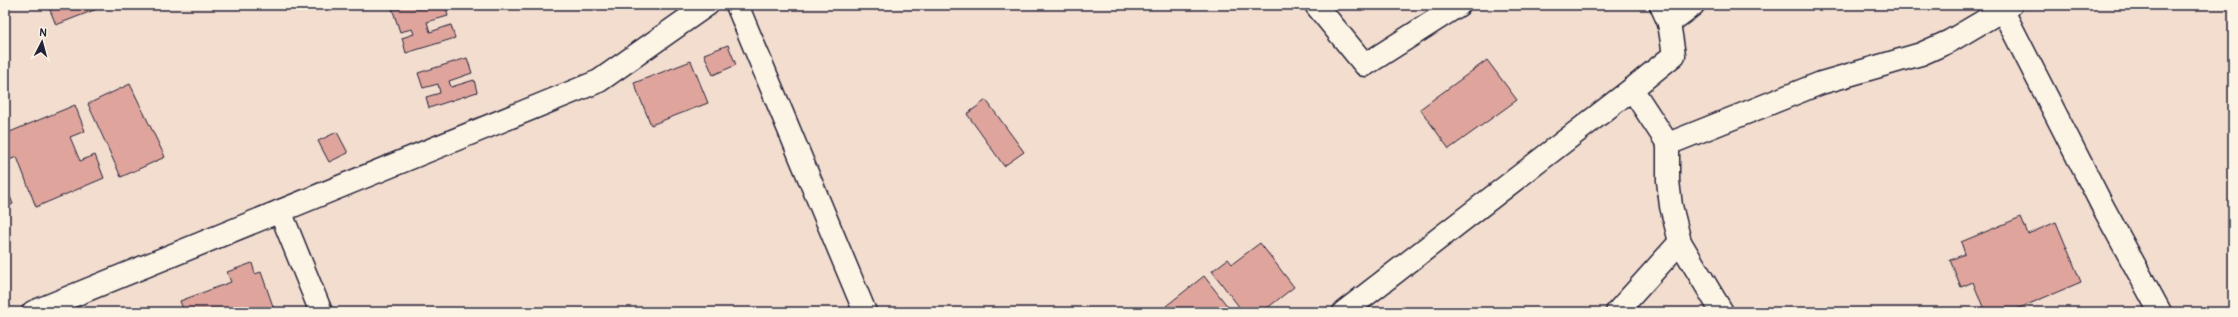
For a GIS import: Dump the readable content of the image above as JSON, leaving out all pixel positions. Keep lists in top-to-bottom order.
{
  "north": "top"
}
